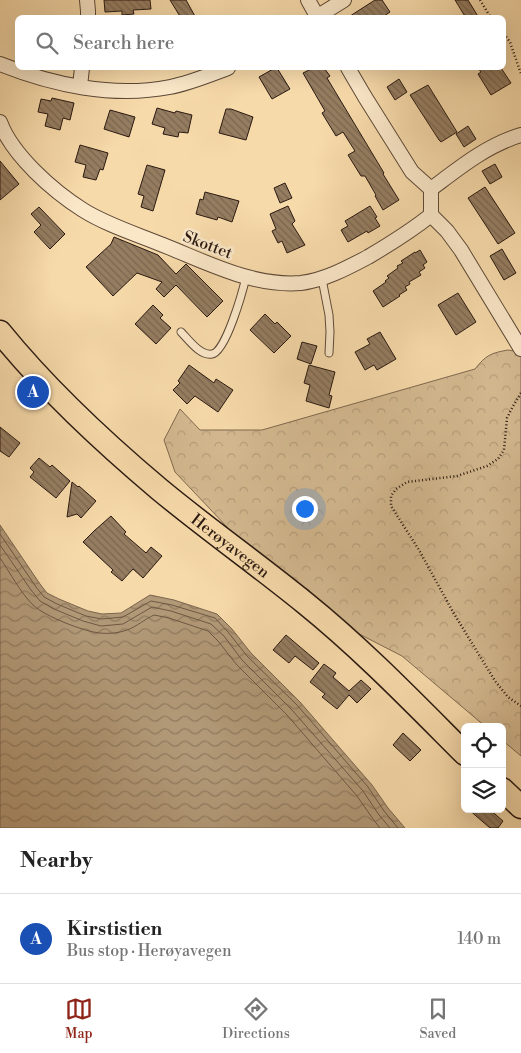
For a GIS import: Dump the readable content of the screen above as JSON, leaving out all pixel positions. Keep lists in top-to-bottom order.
{
  "streets": {
    "highway": ["Herøyavegen"],
    "street": ["Skottet"]
  },
  "page": {
    "search": "Search here",
    "pins": "A",
    "heading": "Nearby",
    "list": [
      {
        "mark": "A",
        "name": "Kirstistien",
        "note": "Bus stop · Herøyavegen",
        "value": "140 m"
      }
    ],
    "nav": ["Map", "Directions", "Saved"]
  }
}
